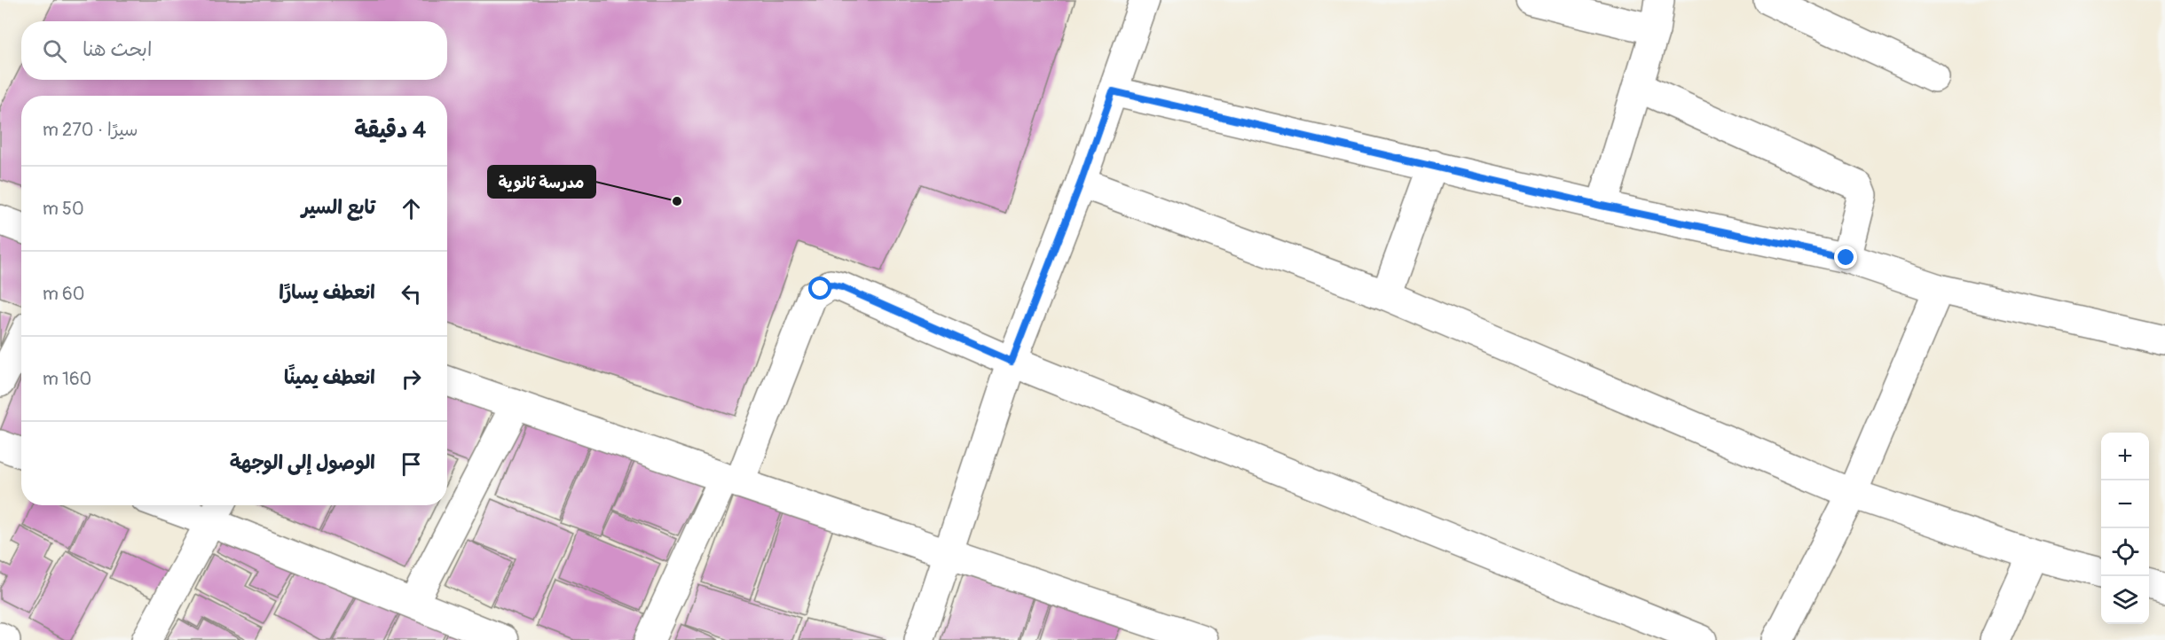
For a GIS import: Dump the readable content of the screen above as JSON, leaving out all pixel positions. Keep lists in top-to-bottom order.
{
  "places": ["مدرسة ثانوية"],
  "page": {
    "search": "ابحث هنا",
    "heading": ["4 دقيقة", "سيرًا · 270 m"],
    "list": [
      ["تابع السير", "50 m"],
      ["انعطف يسارًا", "60 m"],
      ["انعطف يمينًا", "160 m"],
      "الوصول إلى الوجهة"
    ],
    "map_buttons": ["+", "−"]
  }
}
